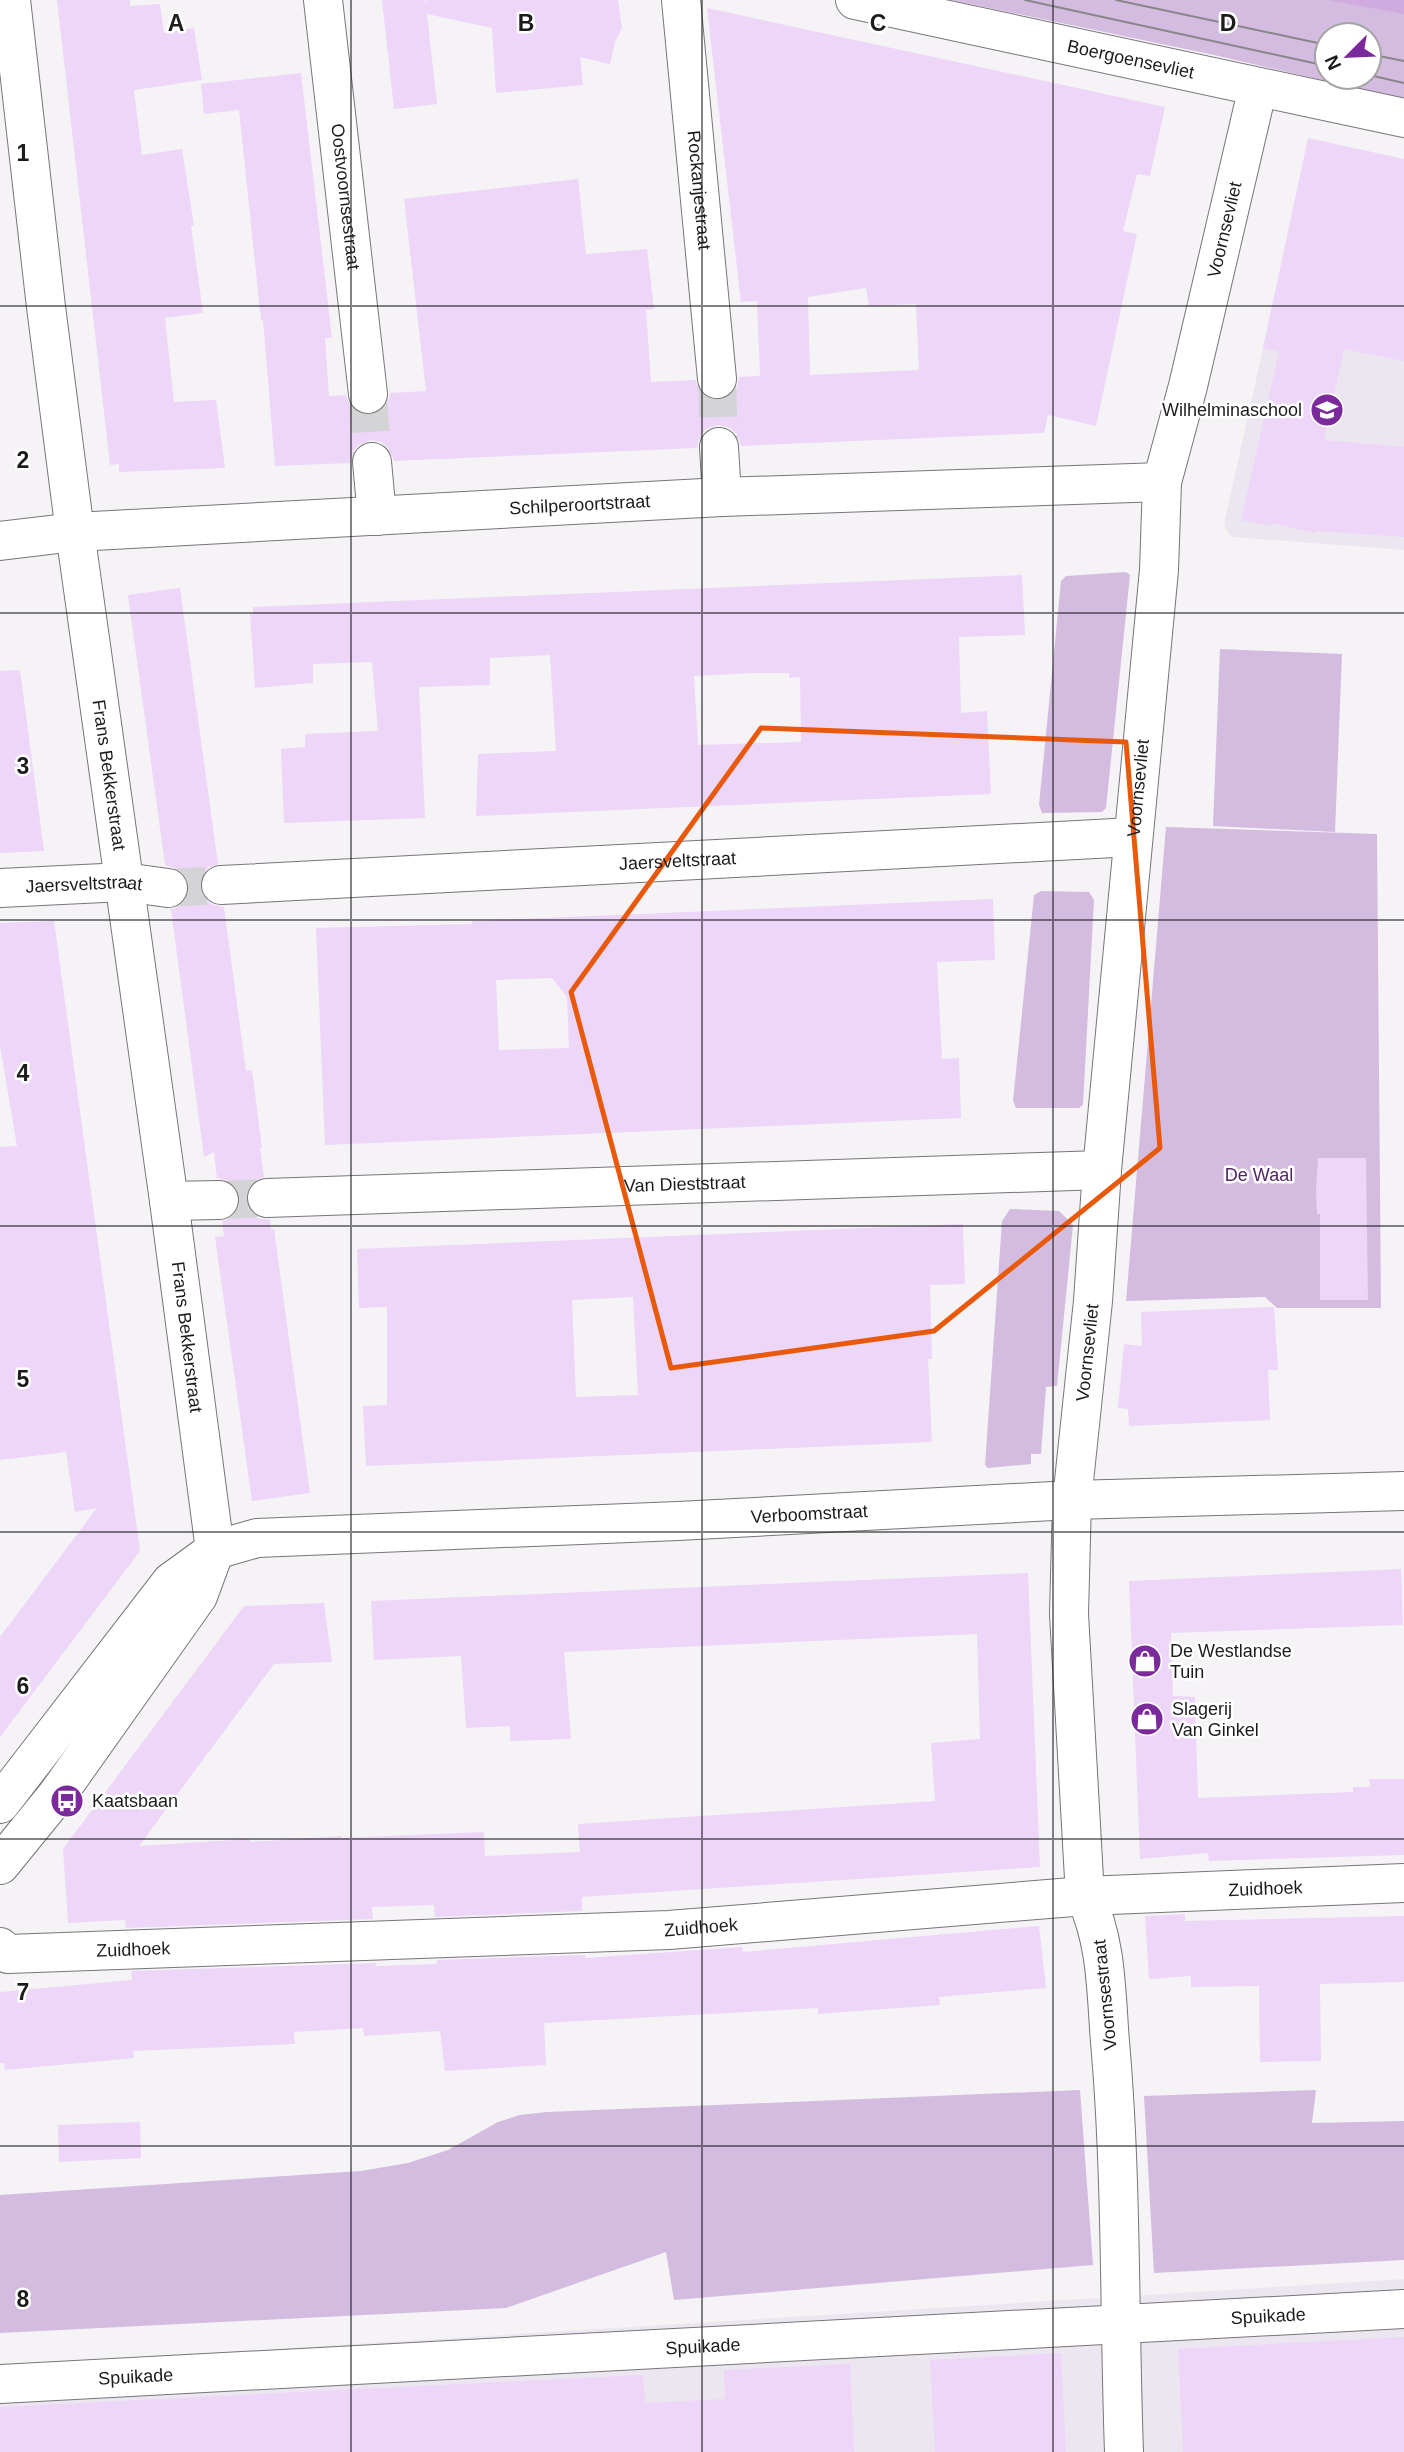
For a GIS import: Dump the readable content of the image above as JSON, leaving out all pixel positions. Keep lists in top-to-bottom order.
{
  "streets": {
    "street": [
      "Boergoensevliet",
      "Rockanjestraat",
      "Oostvoornsestraat",
      "Voornsevliet",
      "Schilperoortstraat",
      "Frans Bekkerstraat",
      "Jaersveltstraat",
      "Van Dieststraat",
      "Verboomstraat",
      "Zuidhoek",
      "Voornsestraat",
      "Spuikade"
    ]
  },
  "crossings": [
    ["Boergoensevliet", "Voornsevliet"],
    ["Voornsevliet", "Schilperoortstraat"],
    ["Voornsevliet", "Jaersveltstraat"],
    ["Voornsevliet", "Van Dieststraat"],
    ["Voornsevliet", "Verboomstraat"],
    ["Voornsevliet", "Voornsestraat"],
    ["Schilperoortstraat", "Frans Bekkerstraat"],
    ["Frans Bekkerstraat", "Jaersveltstraat"],
    ["Frans Bekkerstraat", "Verboomstraat"],
    ["Verboomstraat", "Voornsestraat"],
    ["Zuidhoek", "Voornsestraat"],
    ["Voornsestraat", "Spuikade"]
  ],
  "parks": ["De Waal"],
  "places": {
    "school or university": ["Wilhelminaschool"],
    "shop": ["De Westlandse Tuin", "Slagerij Van Ginkel"],
    "bus stop": ["Kaatsbaan"]
  },
  "north": "bottom left",
  "grid": {
    "columns": [
      "A",
      "B",
      "C",
      "D"
    ],
    "rows": [
      "1",
      "2",
      "3",
      "4",
      "5",
      "6",
      "7",
      "8"
    ]
  }
}
